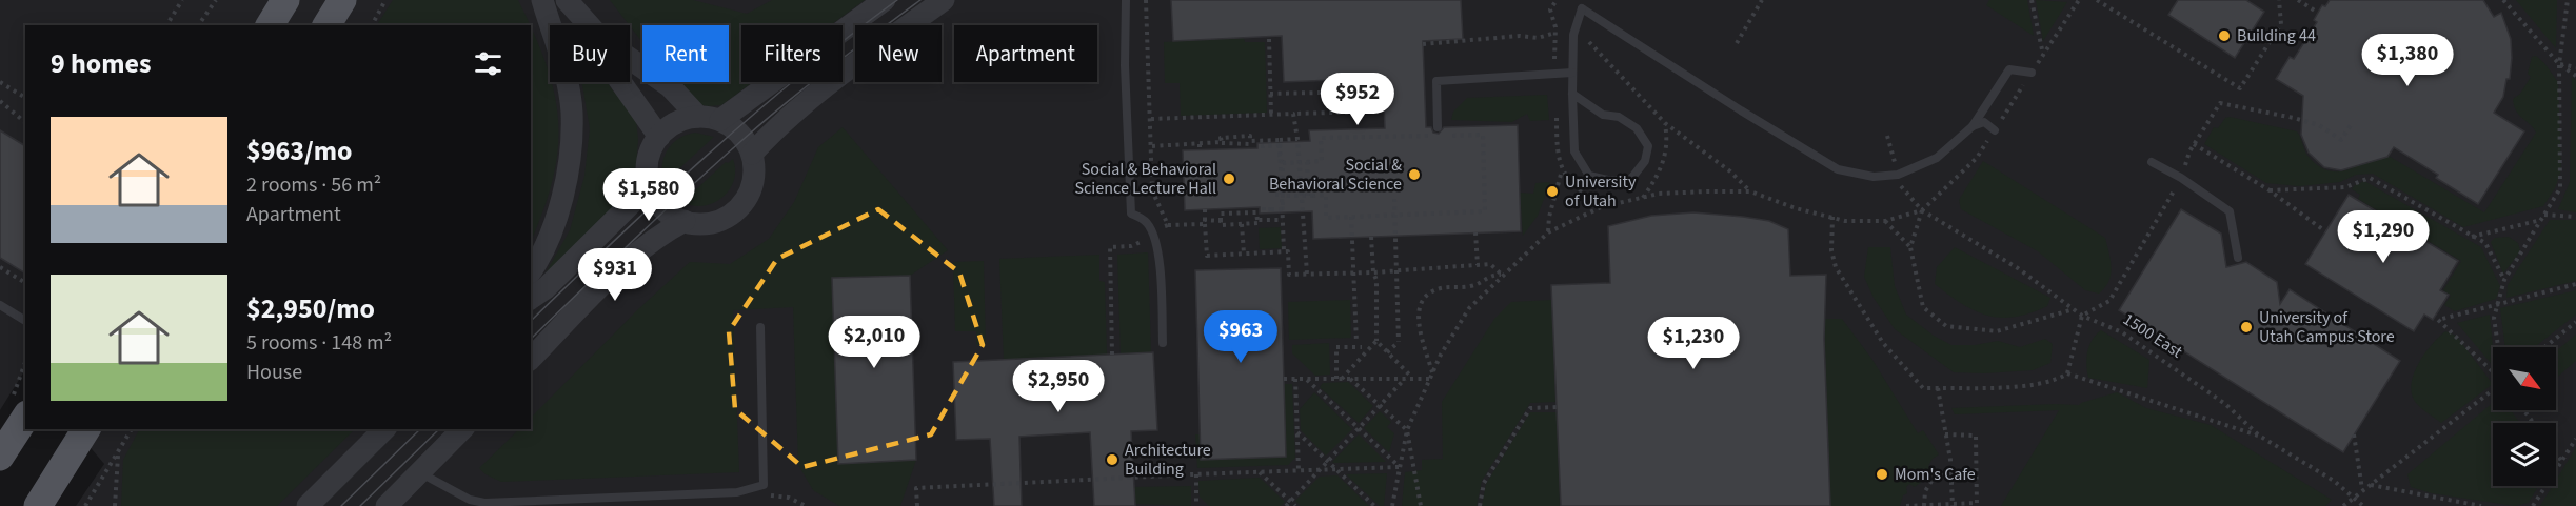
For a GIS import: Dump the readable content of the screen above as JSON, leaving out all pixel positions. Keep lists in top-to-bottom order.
{
  "streets": {
    "path": ["1500 East"]
  },
  "places": [
    "Building 44",
    "Social & Behavioral Science",
    "Social & Behavioral Science Lecture Hall",
    "University of Utah",
    "University of Utah Campus Store",
    "Architecture Building",
    "Mom's Cafe"
  ],
  "north": "bottom right",
  "page": {
    "chip": [
      "Buy",
      "Rent",
      "Filters",
      "New",
      "Apartment"
    ],
    "heading": "9 homes",
    "price": [
      "$1,380",
      "$952",
      "$1,580",
      "$1,290",
      "$931",
      "$963",
      "$2,010",
      "$1,230",
      "$2,950"
    ],
    "list": [
      {
        "name": "$963/mo",
        "note": "2 rooms · 56 m² · Apartment"
      },
      {
        "name": "$2,950/mo",
        "note": "5 rooms · 148 m² · House"
      }
    ]
  }
}
